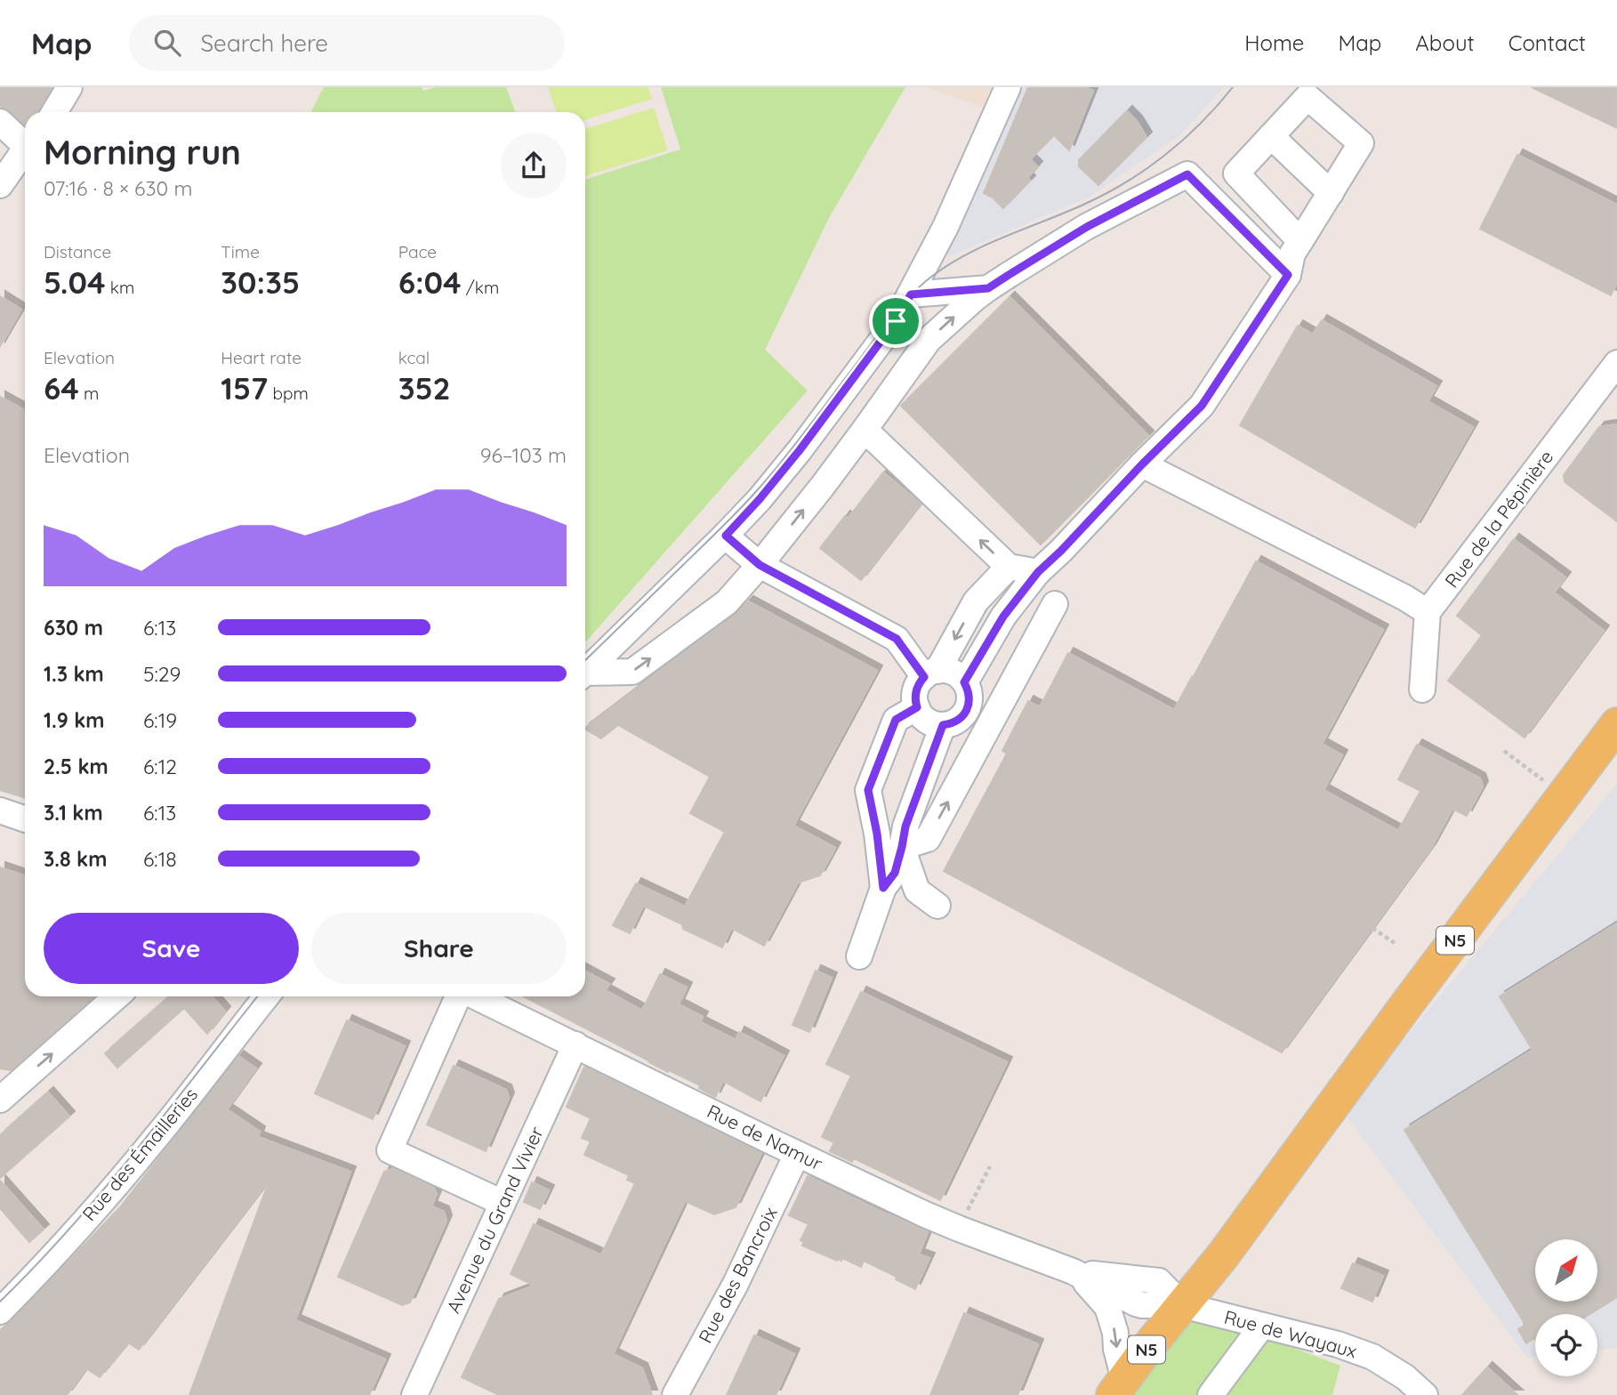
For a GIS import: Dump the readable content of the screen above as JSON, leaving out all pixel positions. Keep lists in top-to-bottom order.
{
  "streets": {
    "main road": ["N5"],
    "street": [
      "Rue de la Pépinière",
      "Rue de Namur",
      "Rue des Émailleries",
      "Avenue du Grand Vivier",
      "Rue des Bancroix",
      "Rue de Wayaux"
    ]
  },
  "crossings": [
    ["N5", "Rue de Namur"],
    ["N5", "Rue de Wayaux"],
    ["Rue de Namur", "Avenue du Grand Vivier"],
    ["Rue de Namur", "Rue des Bancroix"]
  ],
  "north": "top right",
  "page": {
    "header": "Map",
    "search": "Search here",
    "nav": [
      "Home",
      "Map",
      "About",
      "Contact"
    ],
    "heading": ["Morning run", "07:16 · 8 × 630 m"],
    "stats": [
      ["Distance", "5.04 km"],
      ["Time", "30:35"],
      ["Pace", "6:04 /km"],
      ["Elevation", "64 m"],
      ["Heart rate", "157 bpm"],
      ["kcal", "352"]
    ],
    "chart": ["Elevation", "96–103 m"],
    "list": [
      {
        "name": "630 m",
        "note": "6:13"
      },
      {
        "name": "1.3 km",
        "note": "5:29"
      },
      {
        "name": "1.9 km",
        "note": "6:19"
      },
      {
        "name": "2.5 km",
        "note": "6:12"
      },
      {
        "name": "3.1 km",
        "note": "6:13"
      },
      {
        "name": "3.8 km",
        "note": "6:18"
      }
    ],
    "buttons": ["Save", "Share"]
  }
}
